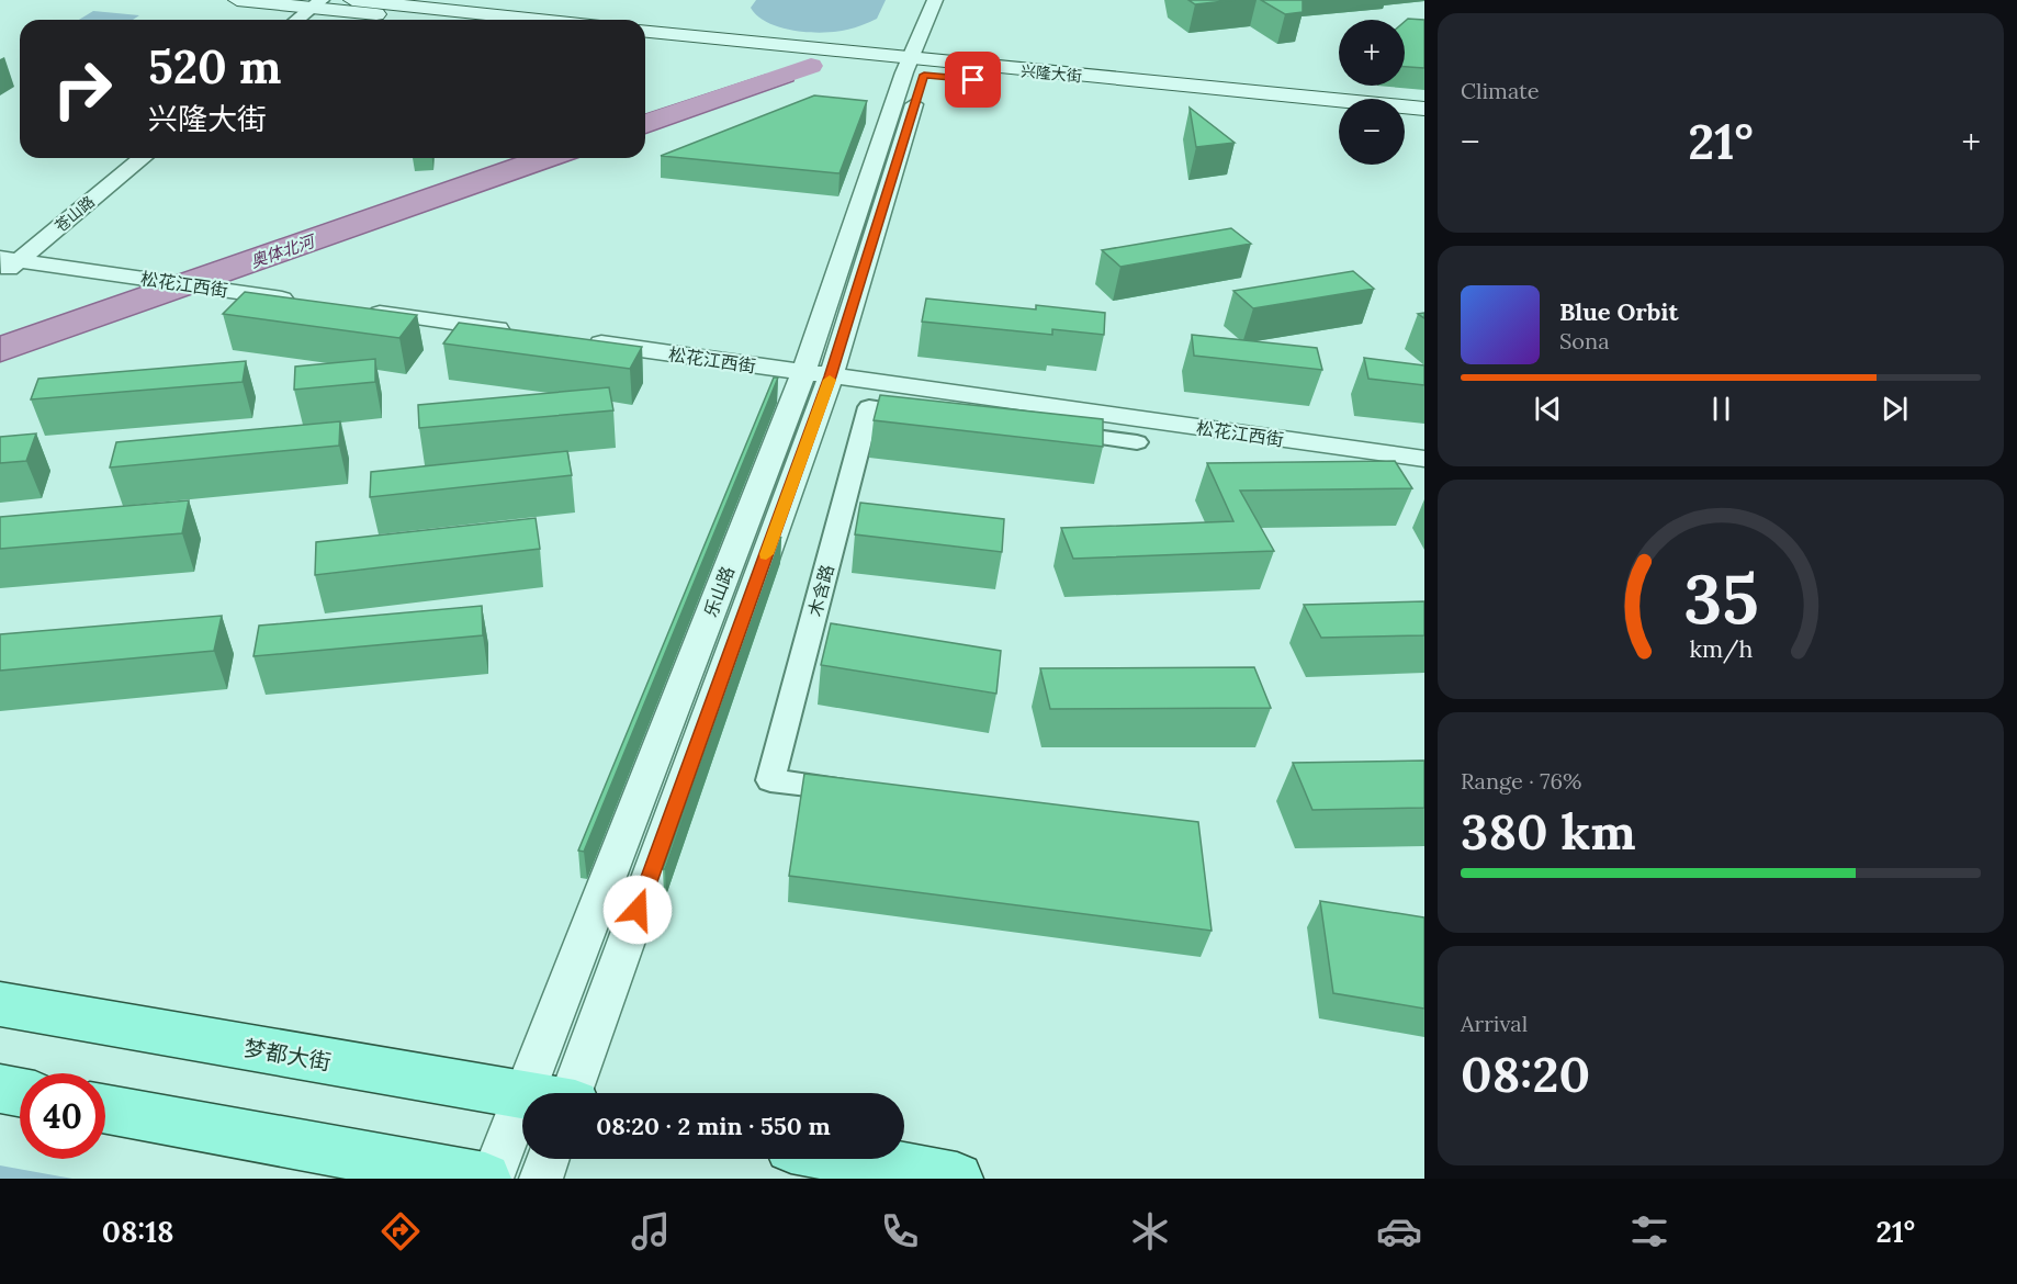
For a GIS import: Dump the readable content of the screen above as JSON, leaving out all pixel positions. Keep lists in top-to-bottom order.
{
  "streets": {
    "main road": ["兴隆大街", "梦都大街"],
    "street": [
      "苍山路",
      "松花江西街",
      "木含路",
      "乐山路"
    ]
  },
  "crossings": [
    ["兴隆大街", "乐山路"],
    ["苍山路", "松花江西街"],
    ["松花江西街", "乐山路"]
  ],
  "water": ["奥体北河"],
  "page": {
    "tile": [
      "Climate",
      ["Range · 76%", "380 km"],
      ["Arrival", "08:20"]
    ],
    "map_buttons": ["+", "−"],
    "turn": ["520 m", "兴隆大街"],
    "heat": ["−", "21°", "+"],
    "song": ["Blue Orbit", "Sona"],
    "limit": "40",
    "trip": "08:20 · 2 min · 550 m",
    "tabs": ["08:18", "21°"],
    "gauge": ["35", "km/h"]
  }
}
